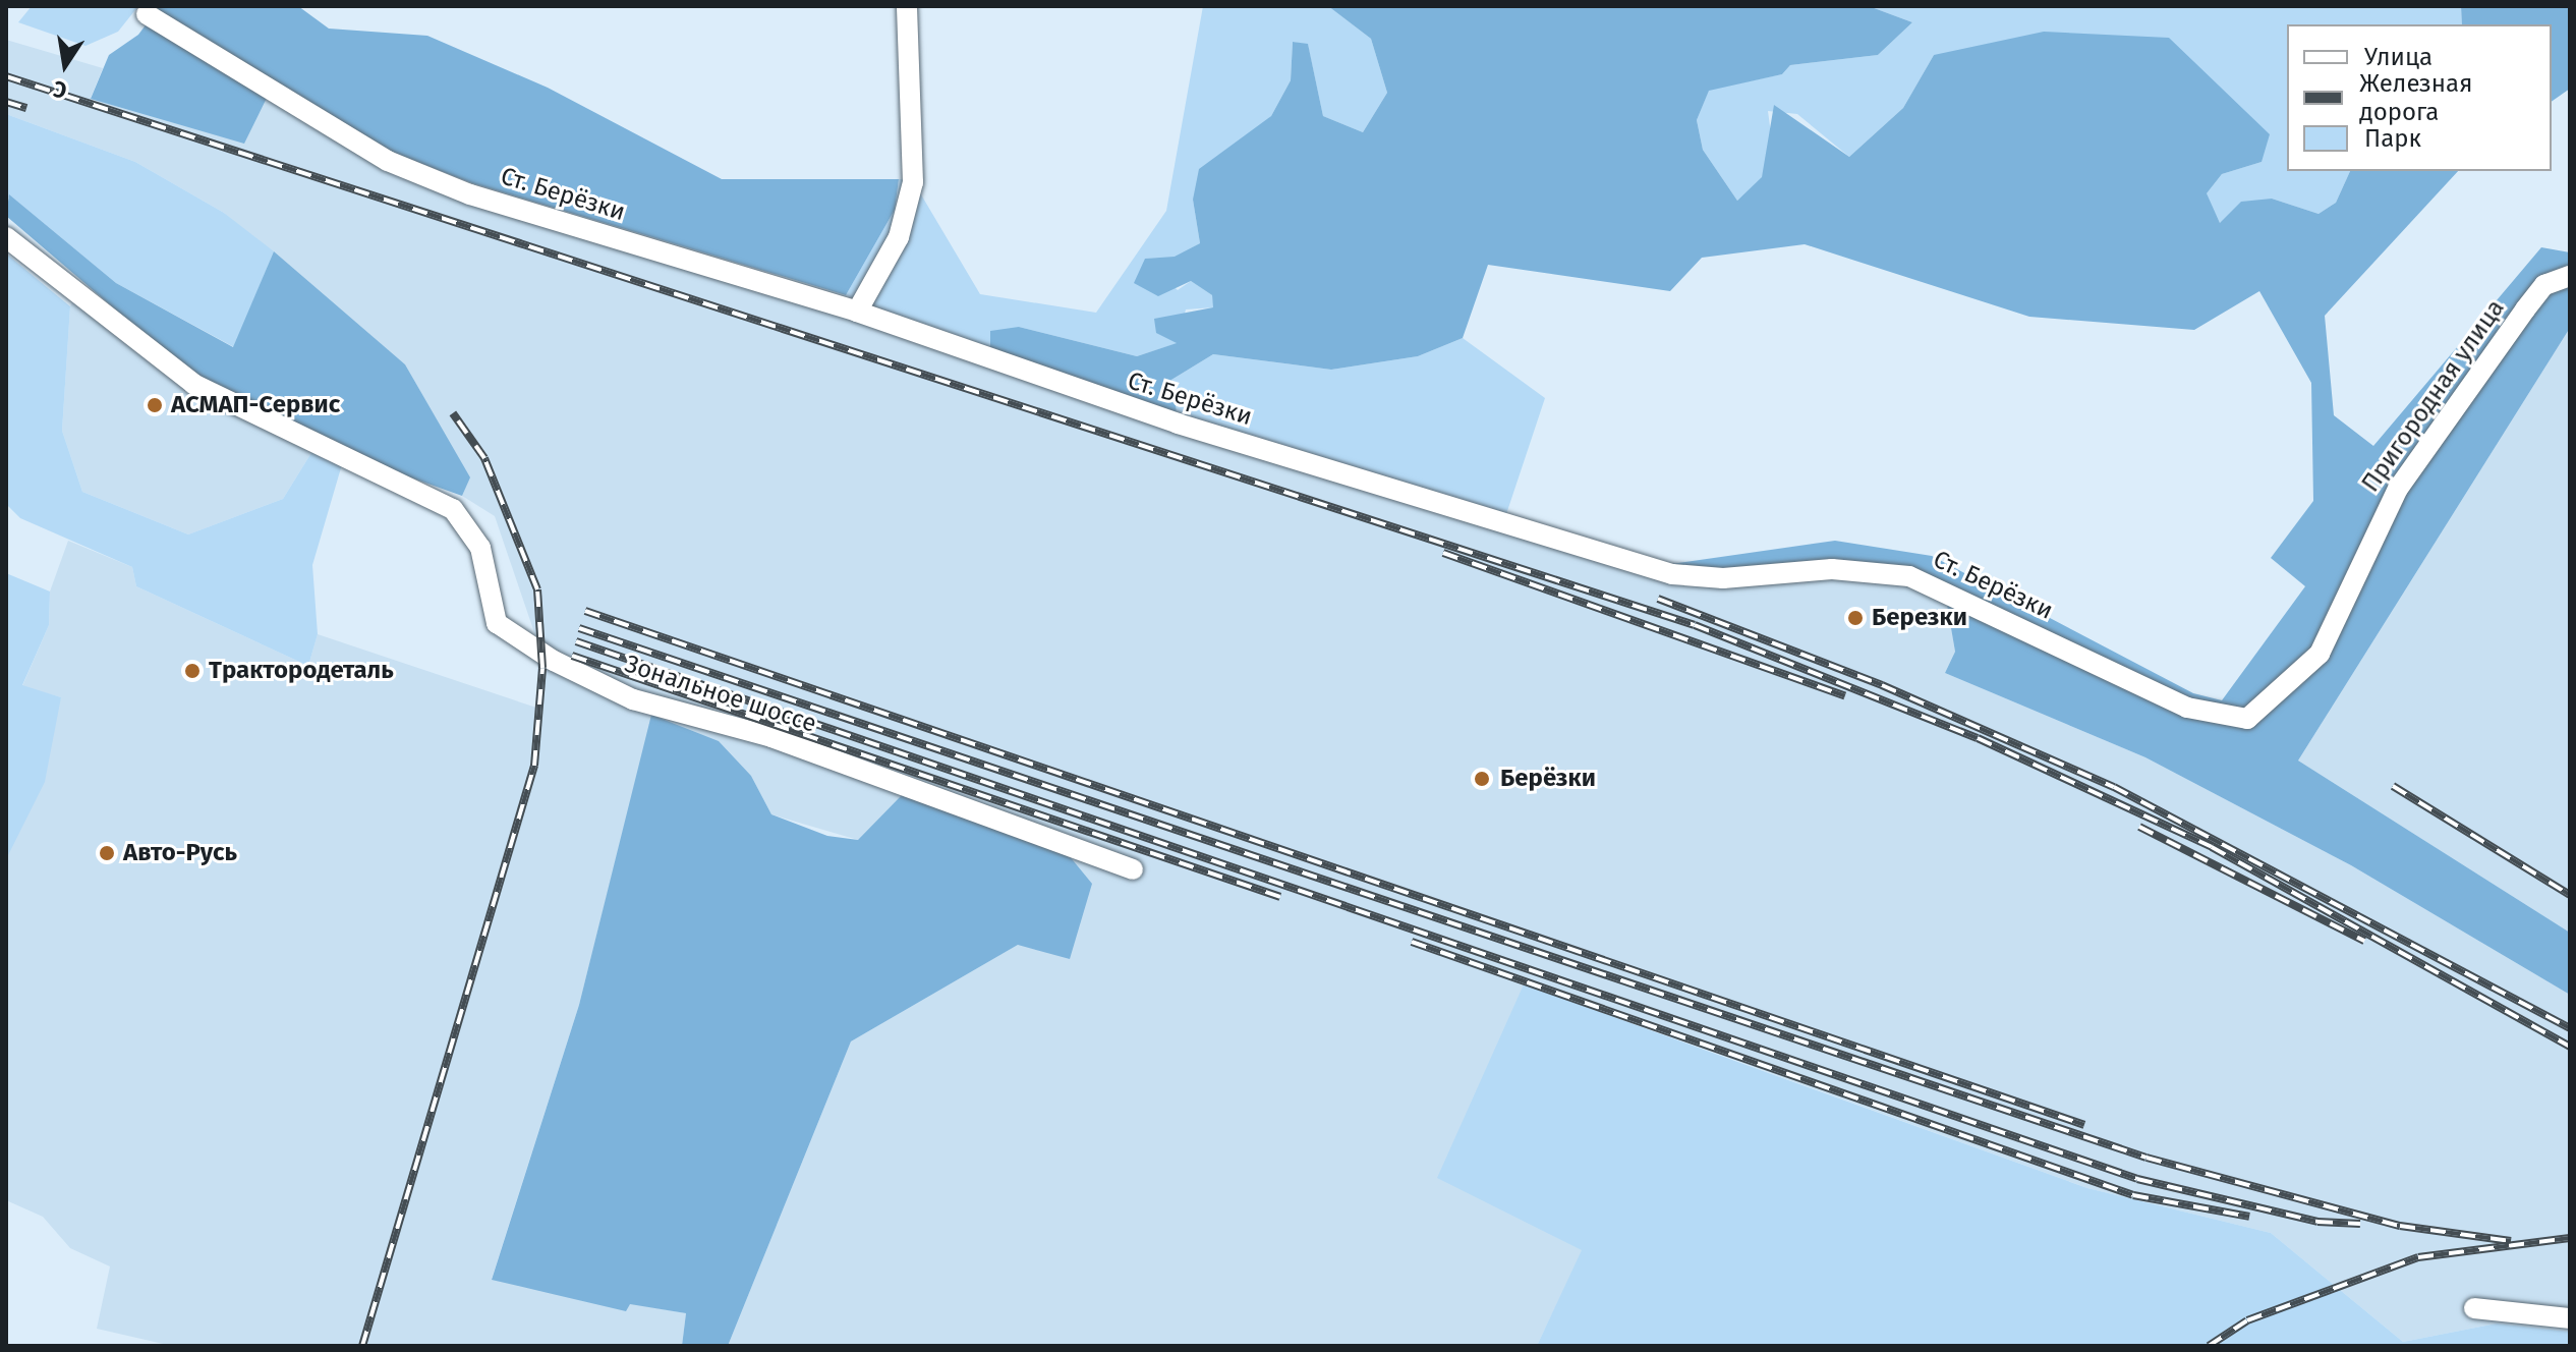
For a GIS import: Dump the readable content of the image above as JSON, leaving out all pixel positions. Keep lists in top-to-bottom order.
{
  "streets": {
    "street": ["Ст. Берёзки", "Пригородная улица", "Зональное шоссе"]
  },
  "crossings": [
    ["Ст. Берёзки", "Пригородная улица"]
  ],
  "places": [
    "АСМАП-Сервис",
    "Березки",
    "Трактородеталь",
    "Берёзки",
    "Авто-Русь"
  ],
  "legend": ["Улица", "Железная дорога", "Парк"],
  "north": "bottom"
}
